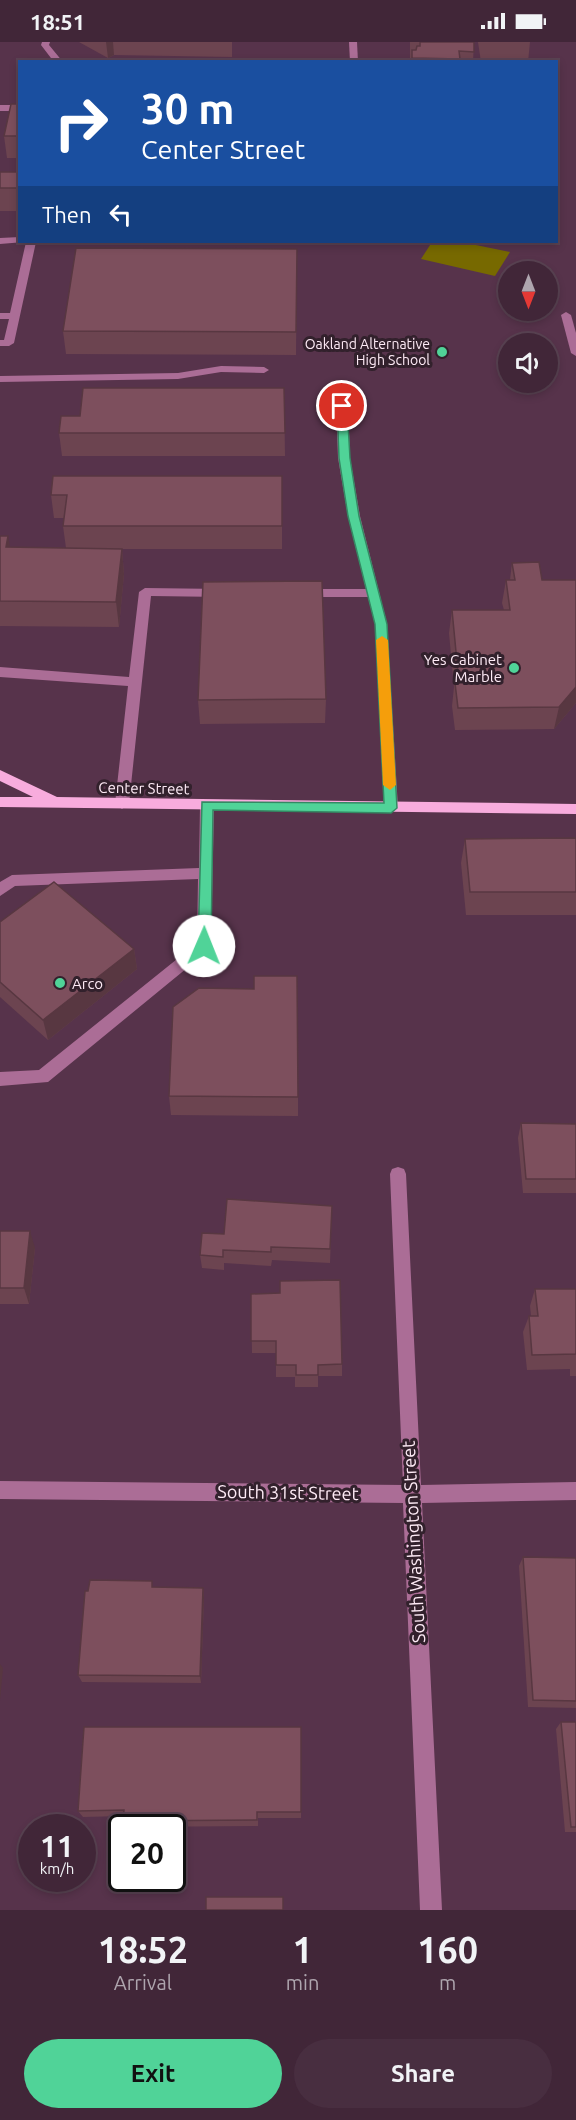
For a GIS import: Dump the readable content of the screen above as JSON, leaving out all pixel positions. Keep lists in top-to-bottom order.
{
  "streets": {
    "main road": ["Center Street"],
    "street": ["South 31st Street", "South Washington Street"]
  },
  "crossings": [
    ["South 31st Street", "South Washington Street"]
  ],
  "places": ["Oakland Alternative High School", "Yes Cabinet Marble", "Arco"],
  "north": "bottom",
  "page": {
    "status": "18:51",
    "turn": ["30 m", "Center Street"],
    "then": "Then",
    "speed": "11 km/h",
    "limit": "20",
    "eta": [
      "18:52",
      "Arrival",
      "1",
      "min",
      "160",
      "m"
    ],
    "buttons": ["Exit", "Share"]
  }
}
